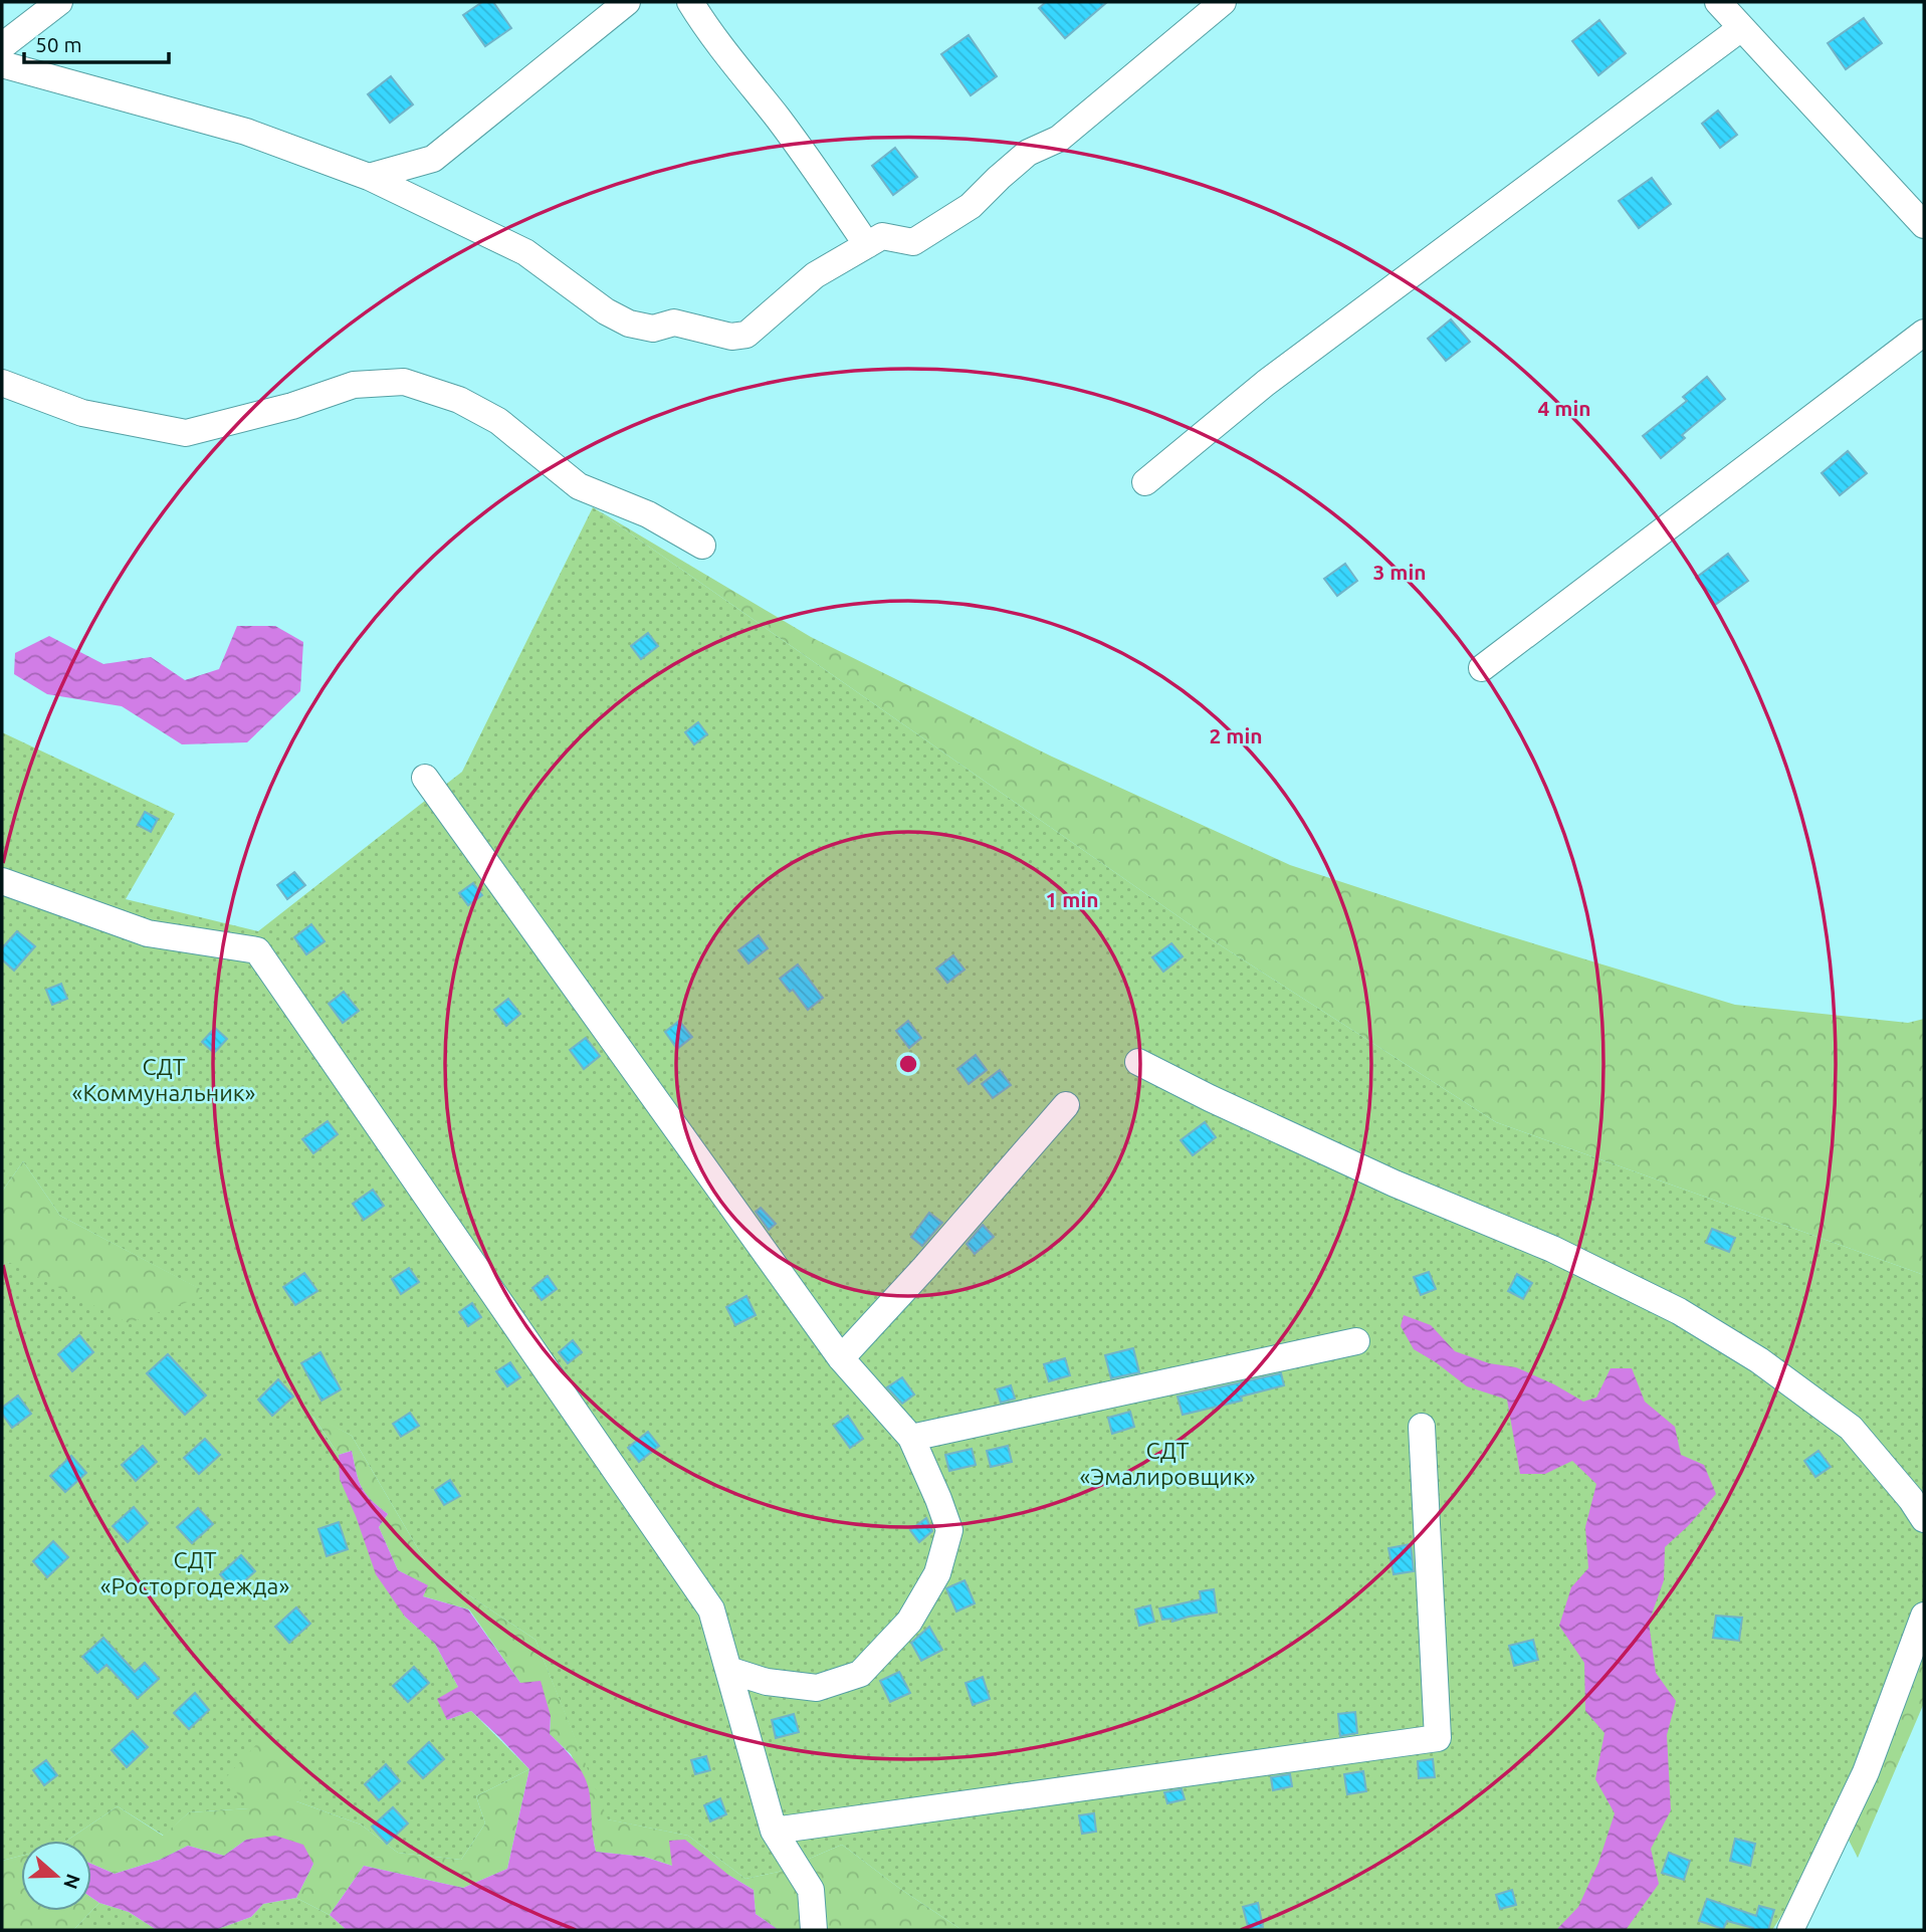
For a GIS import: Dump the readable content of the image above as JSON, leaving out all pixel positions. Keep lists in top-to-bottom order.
{
  "parks": ["СДТ «Коммунальник»", "СДТ «Эмалировщик»", "СДТ «Росторгодежда»"],
  "scale_bar": "50 m",
  "north": "right",
  "rings": [
    "4 min",
    "3 min",
    "2 min",
    "1 min"
  ]
}
